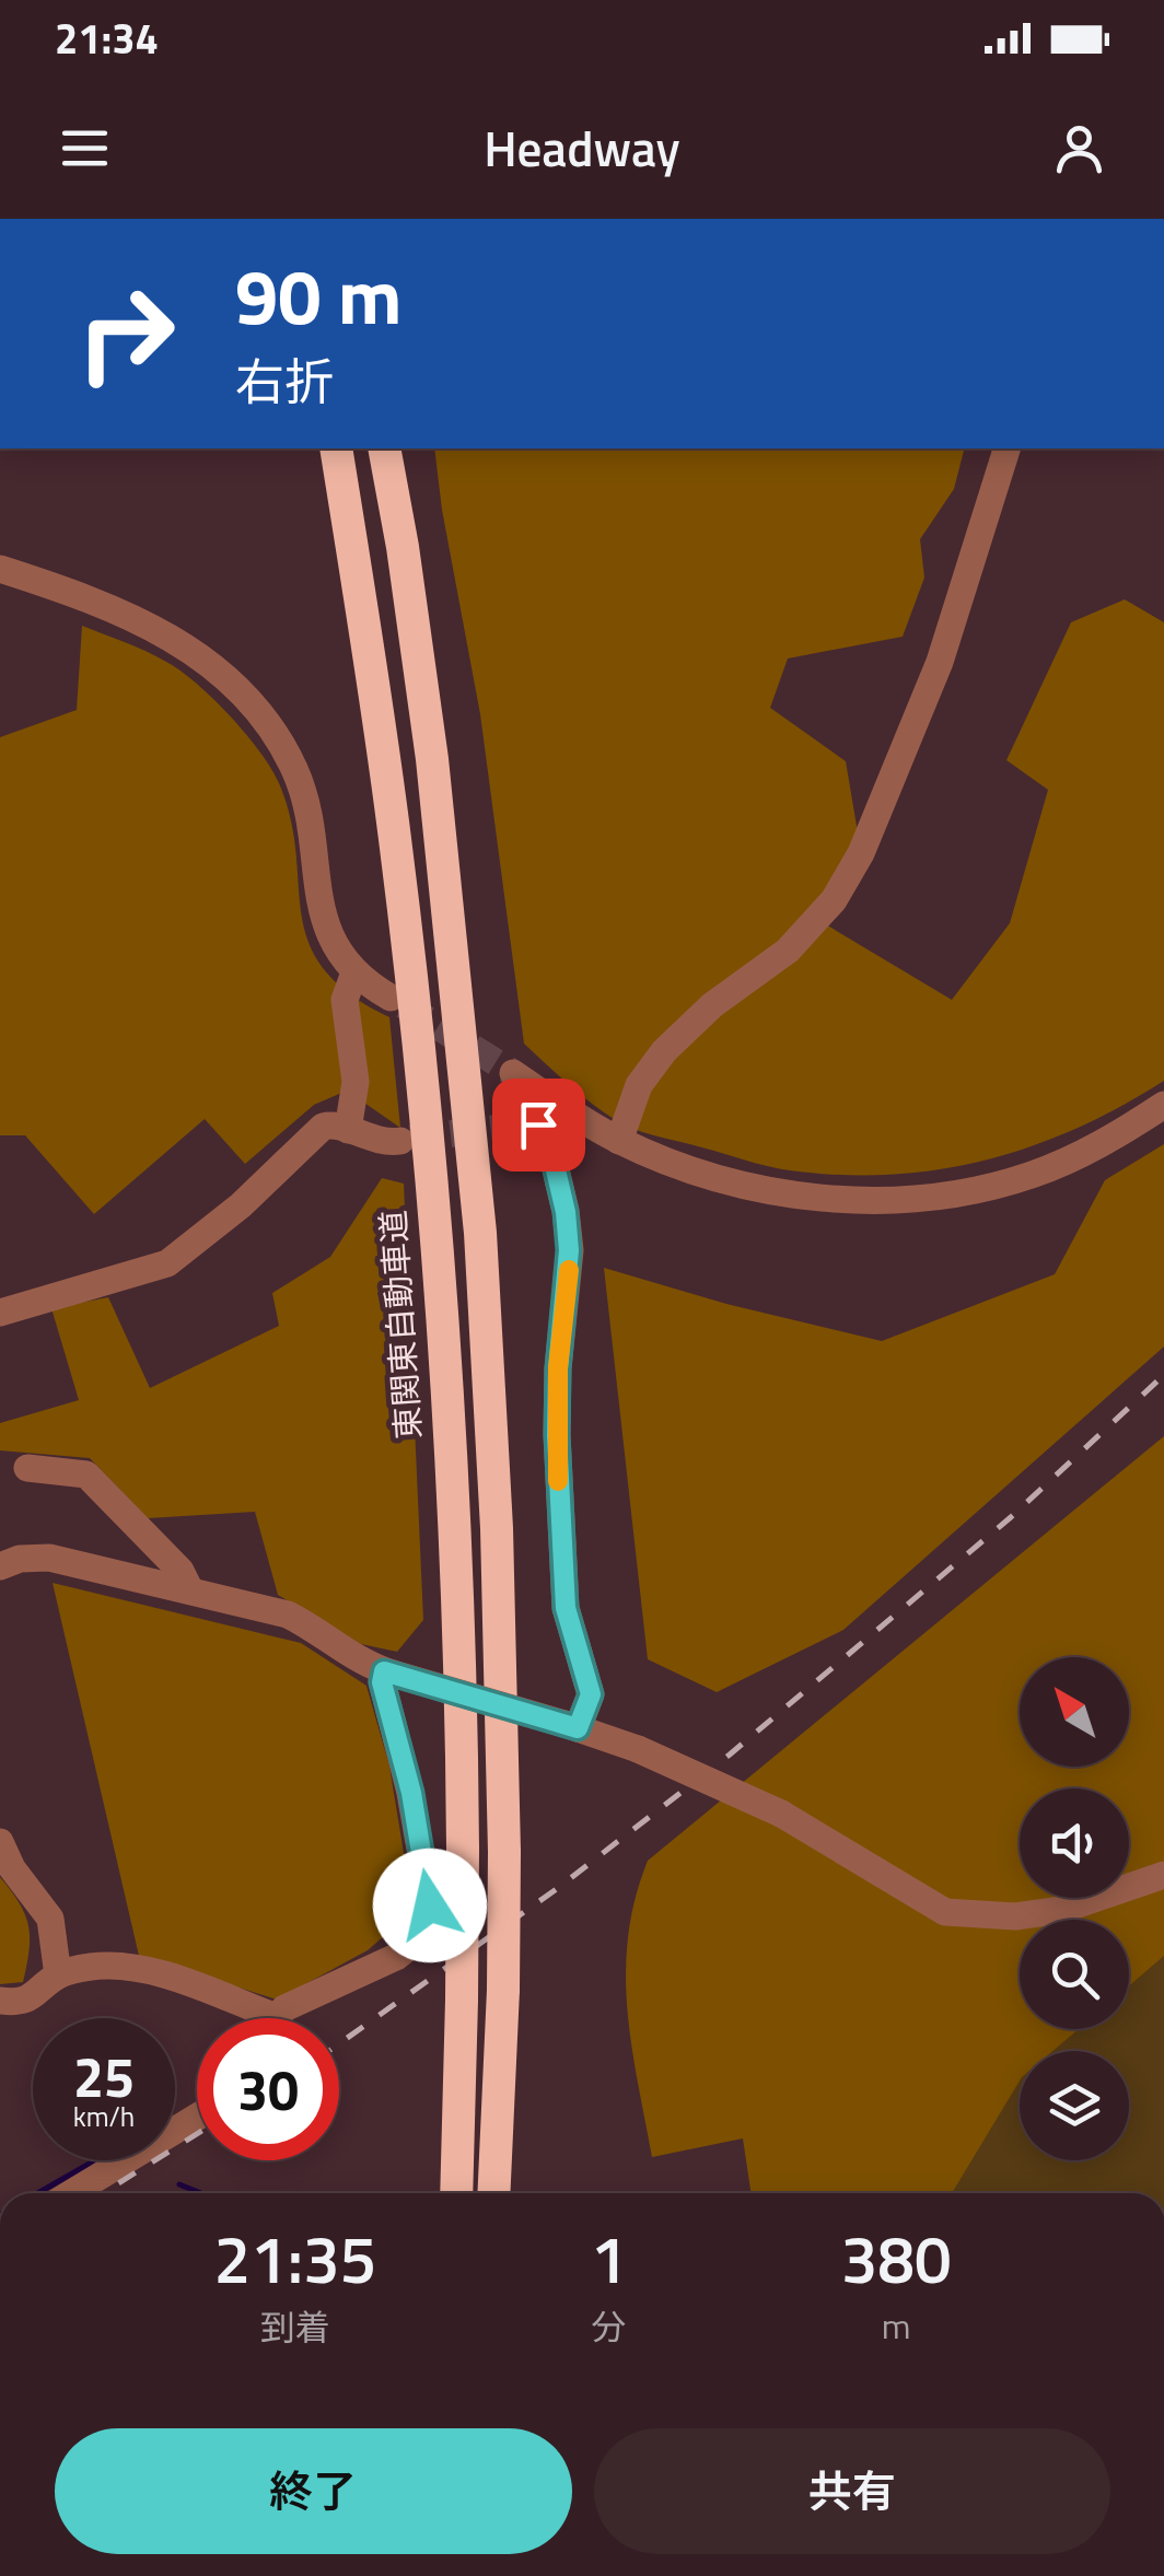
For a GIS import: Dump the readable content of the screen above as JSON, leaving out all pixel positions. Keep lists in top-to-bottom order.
{
  "streets": {
    "highway": ["東関東自動車道"]
  },
  "north": "top left",
  "page": {
    "status": "21:34",
    "header": "Headway",
    "turn": ["90 m", "右折"],
    "speed": "25 km/h",
    "limit": "30",
    "eta": [
      "21:35",
      "到着",
      "1",
      "分",
      "380",
      "m"
    ],
    "buttons": ["終了", "共有"]
  }
}
